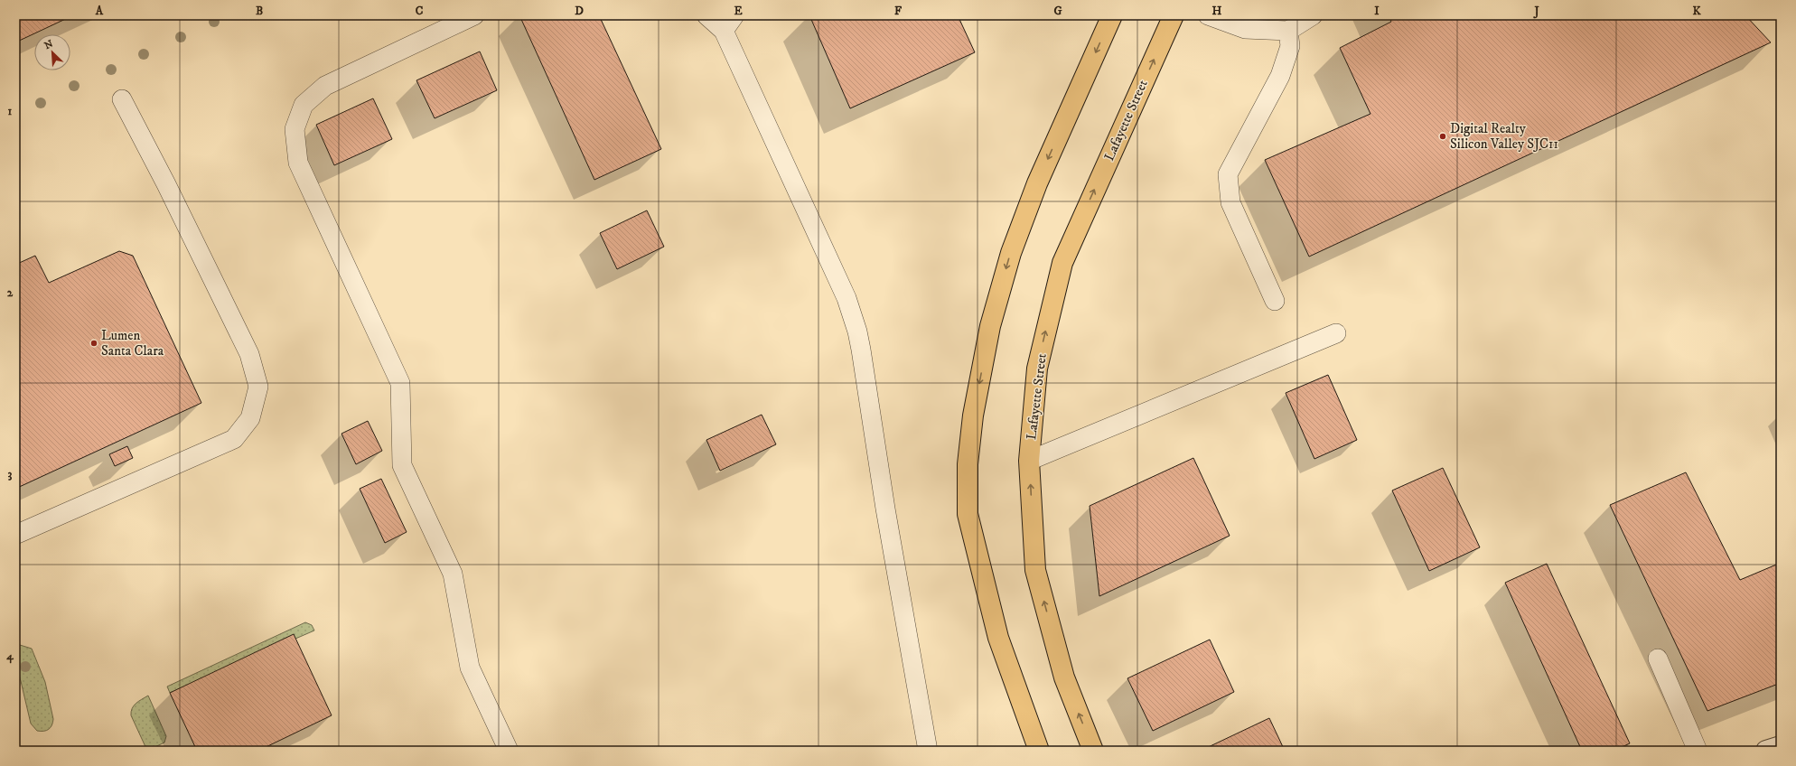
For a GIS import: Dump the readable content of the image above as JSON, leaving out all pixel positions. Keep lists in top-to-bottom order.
{
  "streets": {
    "main road": ["Lafayette Street"]
  },
  "places": ["Digital Realty Silicon Valley SJC11", "Lumen Santa Clara"],
  "north": "top left",
  "grid": {
    "columns": [
      "A",
      "B",
      "C",
      "D",
      "E",
      "F",
      "G",
      "H",
      "I",
      "J",
      "K"
    ],
    "rows": [
      "1",
      "2",
      "3",
      "4"
    ]
  }
}
